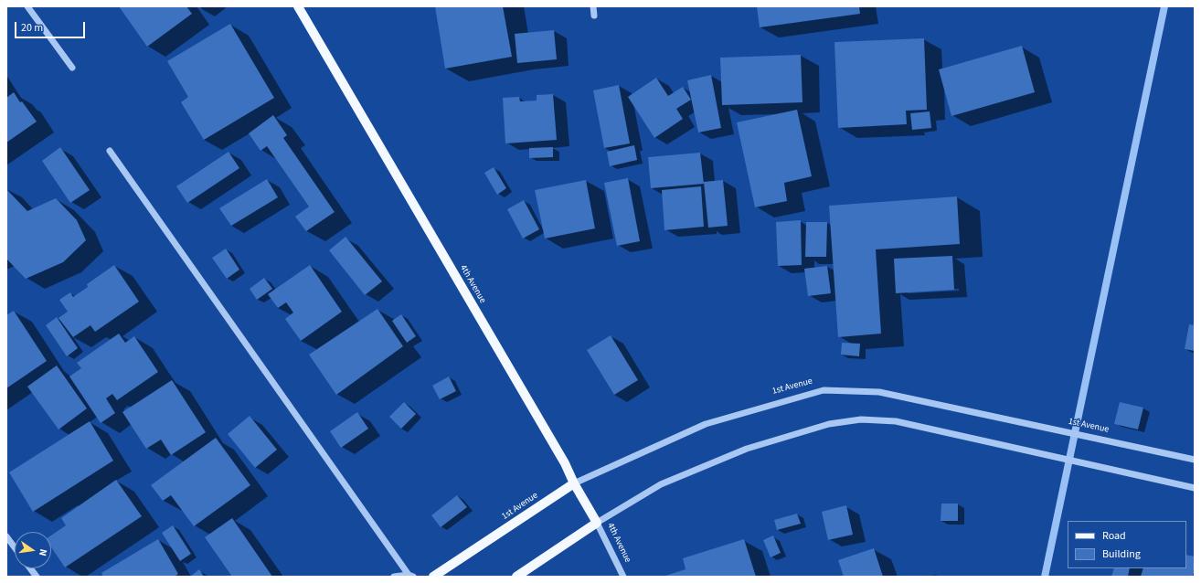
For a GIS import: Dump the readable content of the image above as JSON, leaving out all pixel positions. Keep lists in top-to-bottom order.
{
  "streets": {
    "main road": ["4th Avenue", "1st Avenue"]
  },
  "crossings": [
    ["4th Avenue", "1st Avenue"]
  ],
  "legend": ["Road", "Building"],
  "scale_bar": "20 m",
  "north": "right"
}
